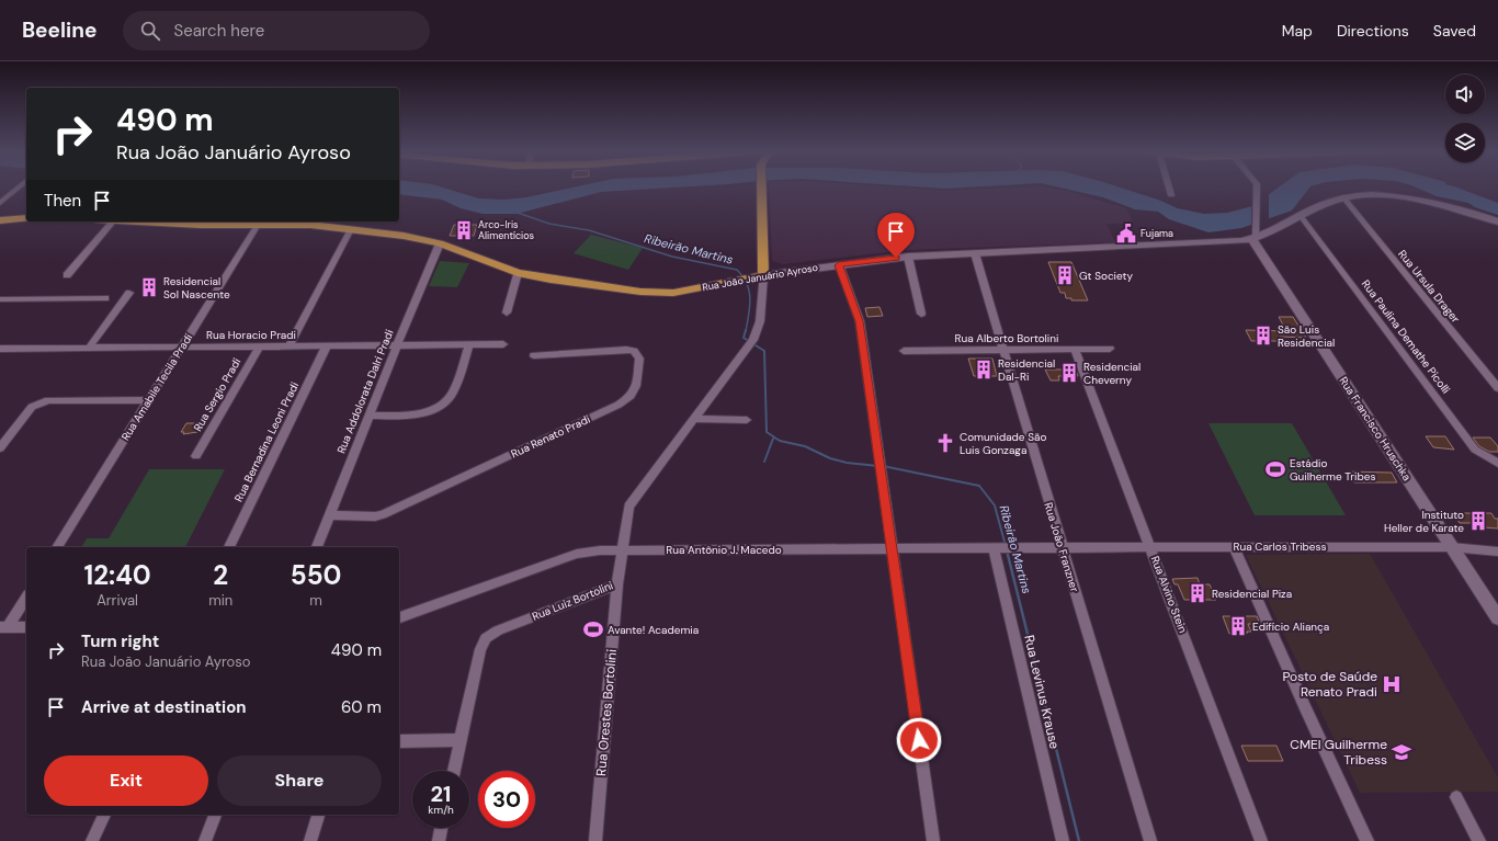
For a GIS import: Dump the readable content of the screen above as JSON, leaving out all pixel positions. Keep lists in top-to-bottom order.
{
  "streets": {
    "main road": ["Rua João Januário Ayroso", "Rua Francisco Hruschka"],
    "street": [
      "Rua Ursula Drager",
      "Rua Horacio Pradi",
      "Rua Paulina Demathe Picolli",
      "Rua Alberto Bortolini",
      "Rua Amabile Tecila Pradi",
      "Rua Addolorata Dalri Pradi",
      "Rua Sergio Pradi",
      "Rua Renato Pradi",
      "Rua Bernadina Leoni Pradi",
      "Rua Carlos Tribess",
      "Rua João Franzner",
      "Rua Antônio J. Macedo",
      "Rua Alvino Stein",
      "Rua Luiz Bortolini",
      "Rua Levinus Krause",
      "Rua Orestes Bortolini"
    ]
  },
  "crossings": [
    ["Rua João Januário Ayroso", "Rua Ursula Drager"],
    ["Rua João Januário Ayroso", "Rua Paulina Demathe Picolli"],
    ["Rua João Januário Ayroso", "Rua Amabile Tecila Pradi"],
    ["Rua João Januário Ayroso", "Rua Addolorata Dalri Pradi"],
    ["Rua João Januário Ayroso", "Rua Francisco Hruschka"],
    ["Rua João Januário Ayroso", "Rua João Franzner"],
    ["Rua João Januário Ayroso", "Rua Luiz Bortolini"],
    ["Rua Horacio Pradi", "Rua Amabile Tecila Pradi"],
    ["Rua Horacio Pradi", "Rua Addolorata Dalri Pradi"],
    ["Rua Horacio Pradi", "Rua Sergio Pradi"],
    ["Rua Horacio Pradi", "Rua Bernadina Leoni Pradi"],
    ["Rua Alberto Bortolini", "Rua João Franzner"],
    ["Rua Alberto Bortolini", "Rua Alvino Stein"],
    ["Rua Addolorata Dalri Pradi", "Rua Renato Pradi"],
    ["Rua Francisco Hruschka", "Rua Carlos Tribess"],
    ["Rua Carlos Tribess", "Rua João Franzner"],
    ["Rua Carlos Tribess", "Rua Antônio J. Macedo"],
    ["Rua Carlos Tribess", "Rua Alvino Stein"],
    ["Rua João Franzner", "Rua Antônio J. Macedo"],
    ["Rua Antônio J. Macedo", "Rua Luiz Bortolini"],
    ["Rua Antônio J. Macedo", "Rua Levinus Krause"],
    ["Rua Luiz Bortolini", "Rua Orestes Bortolini"]
  ],
  "water": ["Ribeirão Martins"],
  "places": {
    "building": [
      "Arco-Iris Alimentícios",
      "Gt Society",
      "Residencial Sol Nascente",
      "São Luis Residencial",
      "Residencial Dal-Ri",
      "Residencial Cheverny",
      "Instituto Heller de Karate",
      "Residencial Piza",
      "Edifício Aliança"
    ],
    "public building": ["Fujama"],
    "church": ["Comunidade São Luis Gonzaga"],
    "sports": ["Estádio Guilherme Tribes", "Avante! Academia"],
    "hospital": ["Posto de Saúde Renato Pradi"],
    "school or university": ["CMEI Guilherme Tribess"]
  },
  "page": {
    "header": "Beeline",
    "search": "Search here",
    "nav": ["Map", "Directions", "Saved"],
    "turn": ["490 m", "Rua João Januário Ayroso"],
    "then": "Then",
    "eta": [
      "12:40",
      "Arrival",
      "2",
      "min",
      "550",
      "m"
    ],
    "list": [
      {
        "name": "Turn right",
        "note": "Rua João Januário Ayroso",
        "value": "490 m"
      },
      {
        "name": "Arrive at destination",
        "value": "60 m"
      }
    ],
    "buttons": ["Exit", "Share"],
    "speed": "21 km/h",
    "limit": "30"
  }
}
